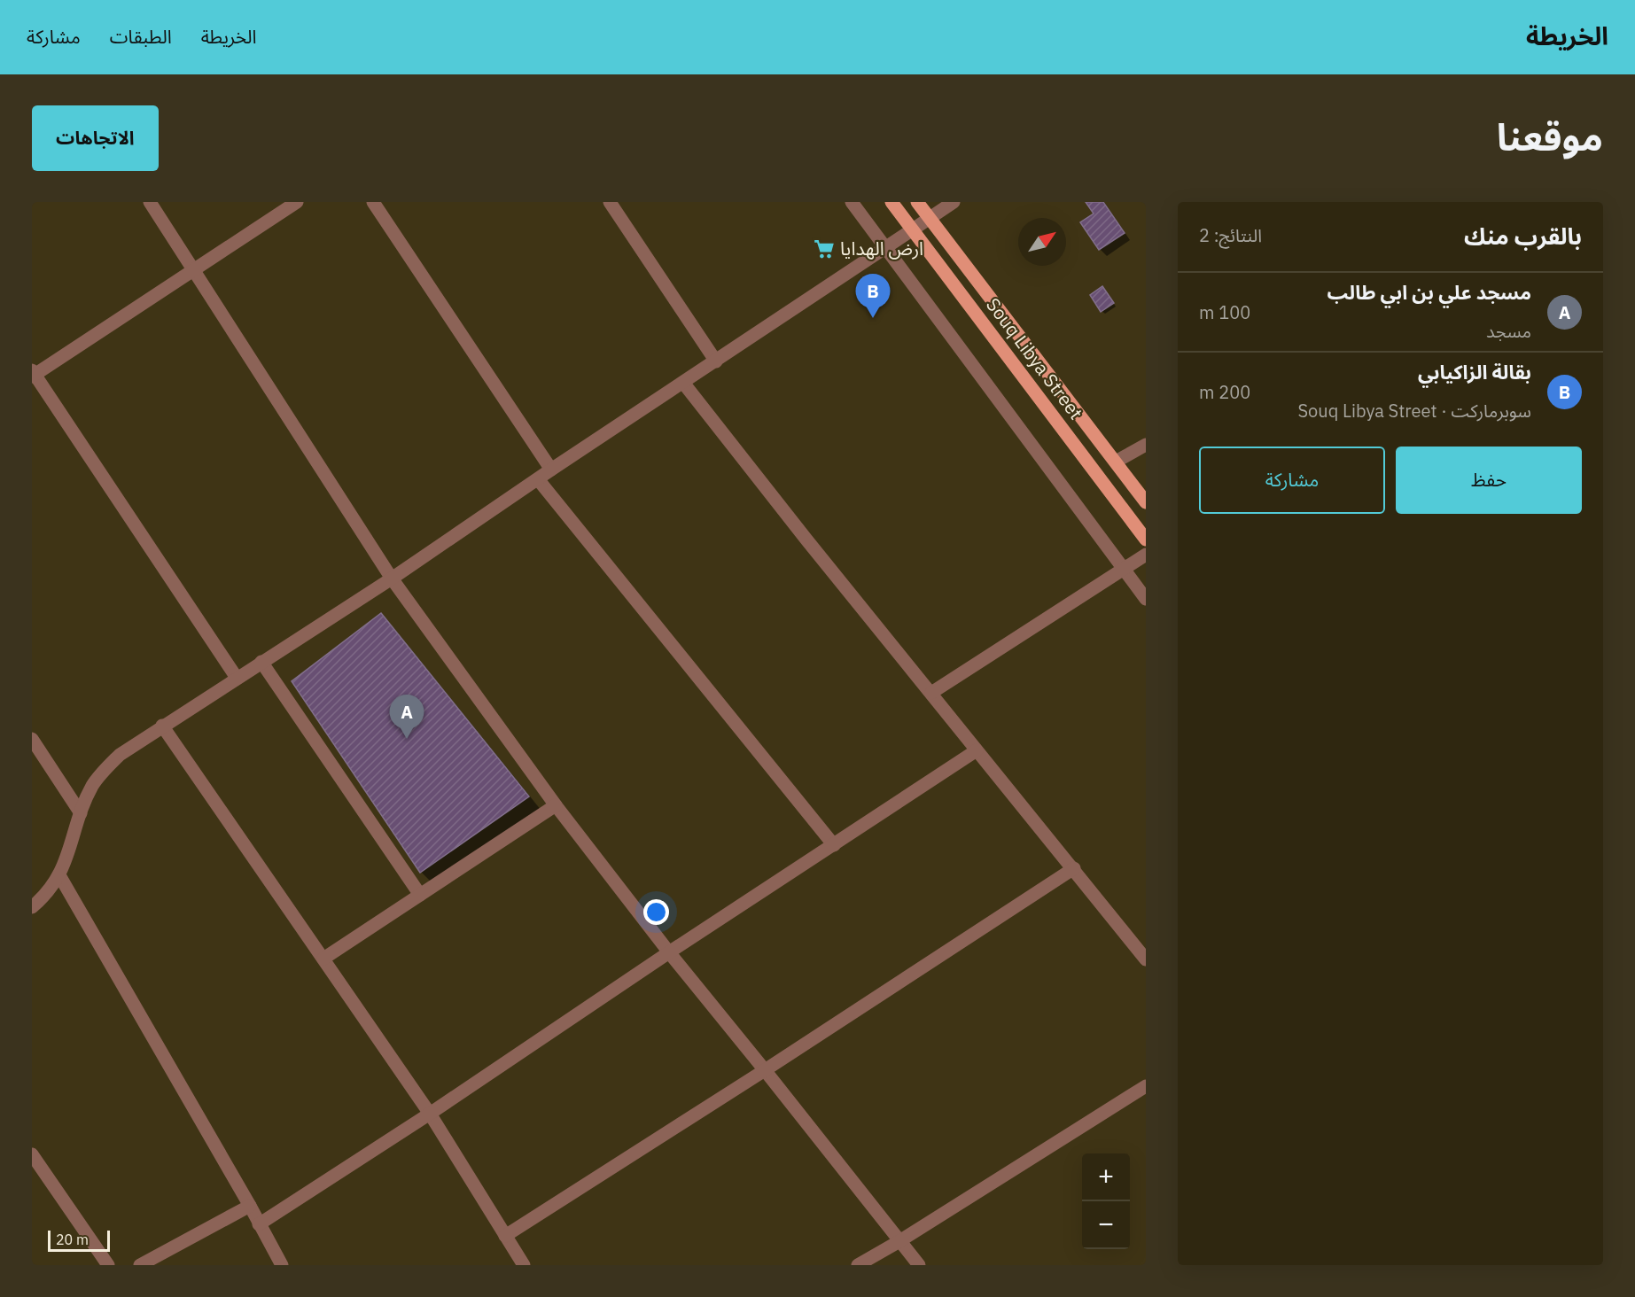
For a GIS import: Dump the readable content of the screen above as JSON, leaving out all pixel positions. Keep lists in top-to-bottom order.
{
  "streets": {
    "main road": ["Souq Libya Street"]
  },
  "places": {
    "supermarket": ["ارض الهدايا"]
  },
  "scale_bar": "20 m",
  "north": "top right",
  "page": {
    "header": "الخريطة",
    "nav": ["الخريطة", "الطبقات", "مشاركة"],
    "title": "موقعنا",
    "buttons": [
      "الاتجاهات",
      ["حفظ", "مشاركة"]
    ],
    "heading": ["بالقرب منك", "النتائج: 2"],
    "list": [
      {
        "mark": "A",
        "name": "مسجد علي بن ابي طالب",
        "note": "مسجد",
        "value": "100 m"
      },
      {
        "mark": "B",
        "name": "بقالة الزاكيابي",
        "note": "سوبرماركت · Souq Libya Street",
        "value": "200 m"
      }
    ],
    "pins": ["B", "A"],
    "map_buttons": ["+", "−"],
    "scale": "20 m"
  }
}
